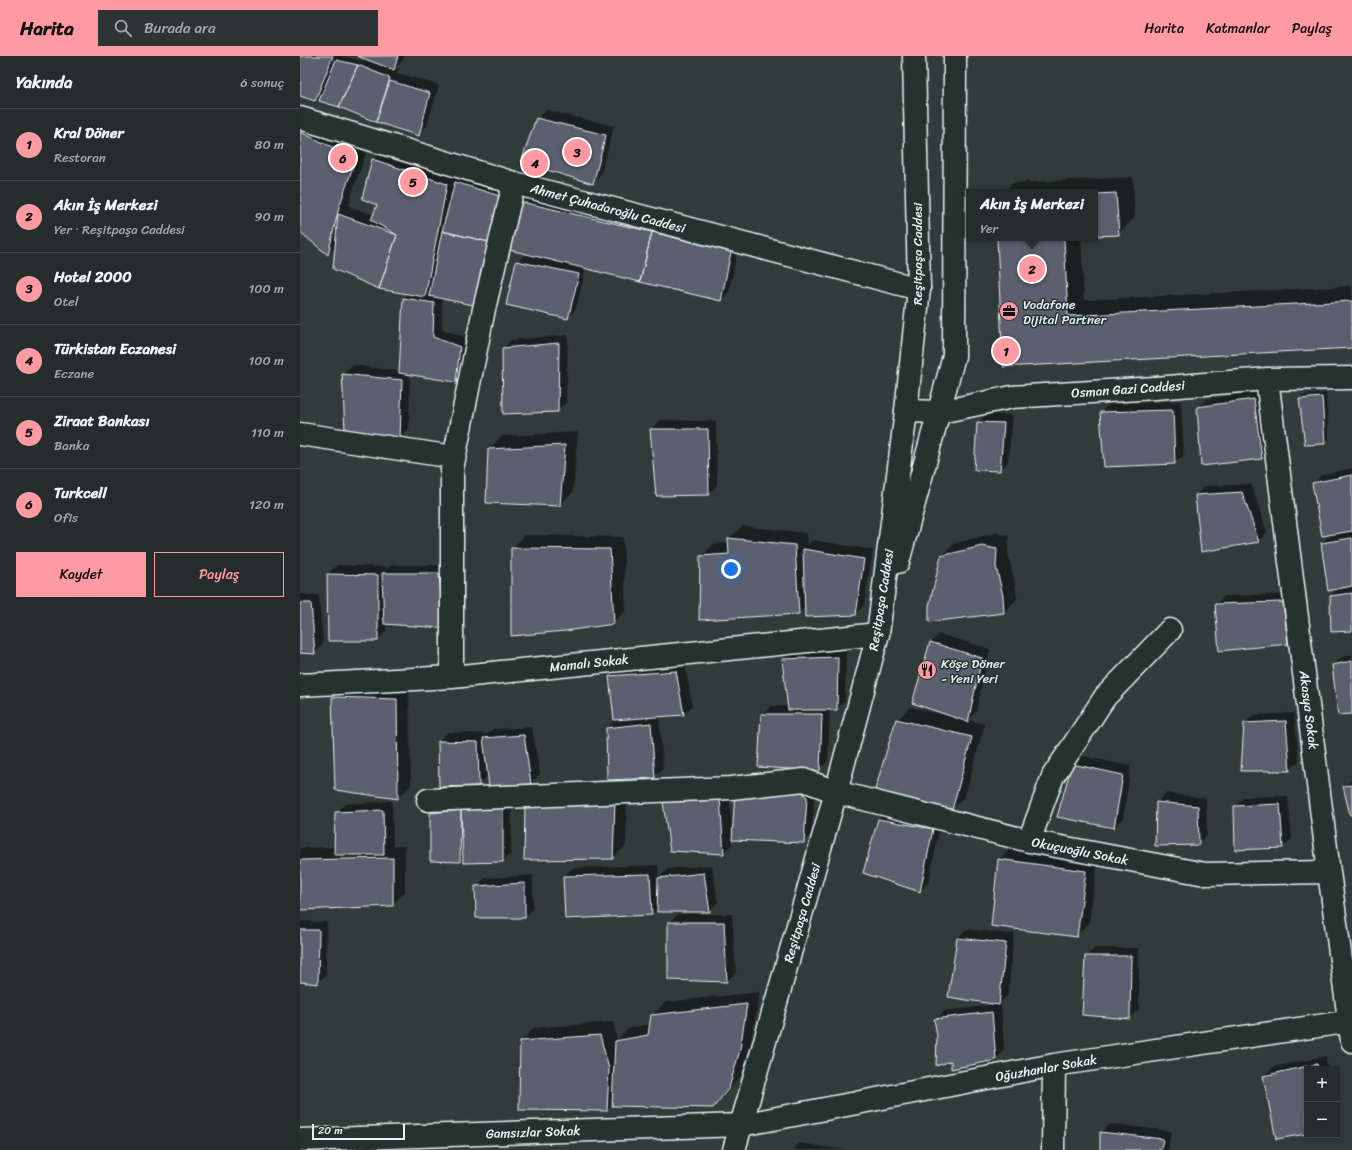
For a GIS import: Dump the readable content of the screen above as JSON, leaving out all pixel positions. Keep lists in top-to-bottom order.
{
  "streets": {
    "street": [
      "Ahmet Çuhadaroğlu Caddesi",
      "Reşitpaşa Caddesi",
      "Osman Gazi Caddesi",
      "Mamalı Sokak",
      "Akasya Sokak",
      "Okuçuoğlu Sokak",
      "Oğuzhanlar Sokak",
      "Gamsızlar Sokak"
    ]
  },
  "crossings": [
    ["Ahmet Çuhadaroğlu Caddesi", "Reşitpaşa Caddesi"],
    ["Reşitpaşa Caddesi", "Osman Gazi Caddesi"],
    ["Reşitpaşa Caddesi", "Mamalı Sokak"],
    ["Reşitpaşa Caddesi", "Okuçuoğlu Sokak"],
    ["Reşitpaşa Caddesi", "Oğuzhanlar Sokak"],
    ["Reşitpaşa Caddesi", "Gamsızlar Sokak"],
    ["Osman Gazi Caddesi", "Akasya Sokak"],
    ["Akasya Sokak", "Okuçuoğlu Sokak"],
    ["Akasya Sokak", "Oğuzhanlar Sokak"],
    ["Oğuzhanlar Sokak", "Gamsızlar Sokak"]
  ],
  "places": {
    "office": ["Vodafone Dijital Partner"],
    "restaurant": ["Köşe Döner - Yeni Yeri"]
  },
  "scale_bar": "20 m",
  "page": {
    "header": "Harita",
    "search": "Burada ara",
    "nav": ["Harita", "Katmanlar", "Paylaş"],
    "heading": ["Yakında", "6 sonuç"],
    "list": [
      {
        "mark": "1",
        "name": "Kral Döner",
        "note": "Restoran",
        "value": "80 m"
      },
      {
        "mark": "2",
        "name": "Akın İş Merkezi",
        "note": "Yer · Reşitpaşa Caddesi",
        "value": "90 m"
      },
      {
        "mark": "3",
        "name": "Hotel 2000",
        "note": "Otel",
        "value": "100 m"
      },
      {
        "mark": "4",
        "name": "Türkistan Eczanesi",
        "note": "Eczane",
        "value": "100 m"
      },
      {
        "mark": "5",
        "name": "Ziraat Bankası",
        "note": "Banka",
        "value": "110 m"
      },
      {
        "mark": "6",
        "name": "Turkcell",
        "note": "Ofis",
        "value": "120 m"
      }
    ],
    "pins": [
      "3",
      "6",
      "4",
      "5",
      "2",
      "1"
    ],
    "popup": ["Akın İş Merkezi", "Yer"],
    "buttons": ["Kaydet", "Paylaş"],
    "map_buttons": ["+", "−"],
    "scale": "20 m"
  }
}
